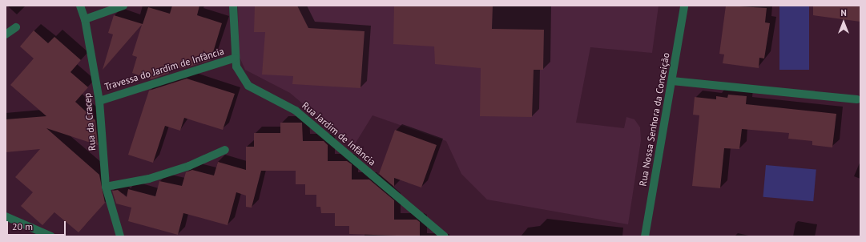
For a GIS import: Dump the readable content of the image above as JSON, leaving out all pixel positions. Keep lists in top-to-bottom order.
{
  "streets": {
    "street": [
      "Travessa do Jardim de Infância",
      "Rua Nossa Senhora da Conceição",
      "Rua da Cracep",
      "Rua Jardim de Infância"
    ]
  },
  "crossings": [
    ["Travessa do Jardim de Infância", "Rua da Cracep"],
    ["Travessa do Jardim de Infância", "Rua Jardim de Infância"]
  ],
  "scale_bar": "20 m",
  "north": "top"
}
